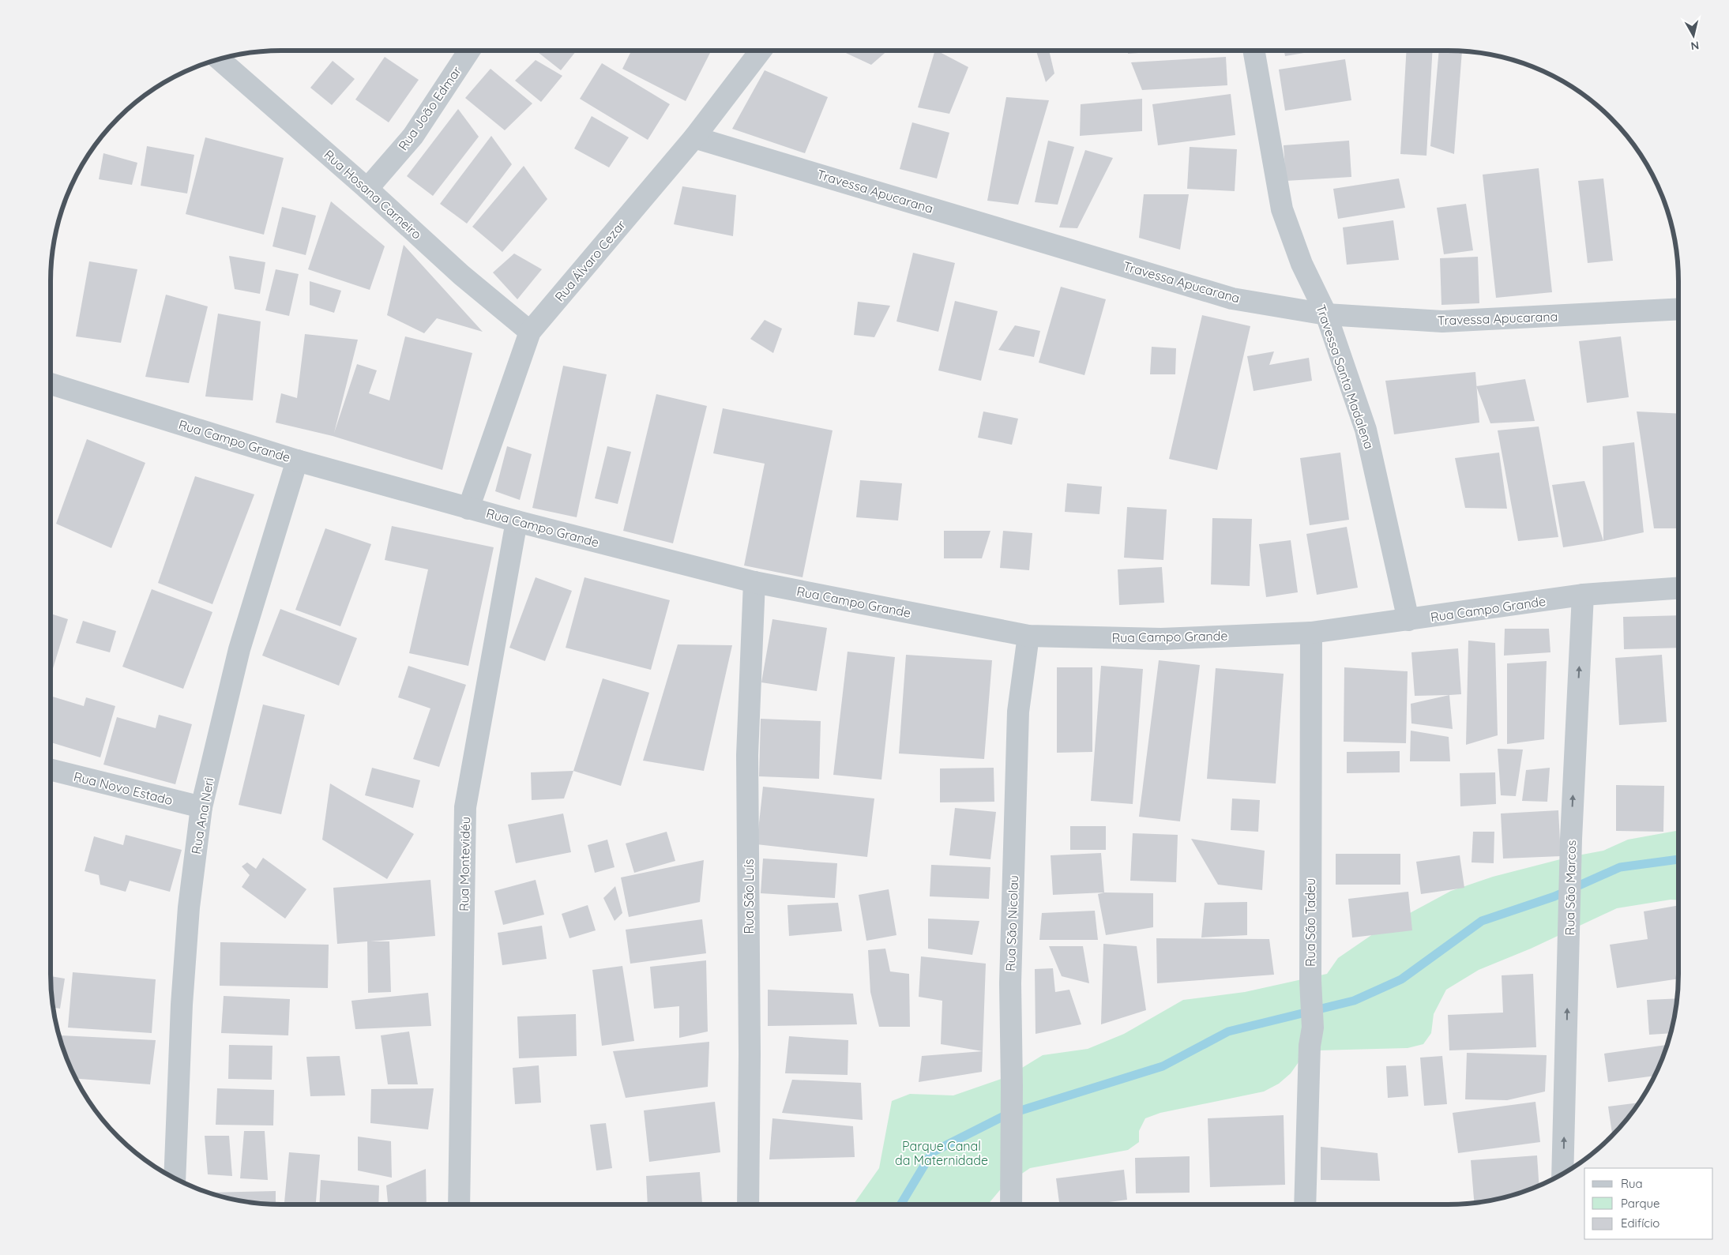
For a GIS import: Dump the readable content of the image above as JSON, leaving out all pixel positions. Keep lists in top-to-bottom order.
{
  "streets": {
    "street": [
      "Rua João Edmar",
      "Travessa Apucarana",
      "Rua Hosana Carneiro",
      "Rua Álvaro Cezar",
      "Travessa Santa Madalena",
      "Rua Campo Grande",
      "Rua Novo Estado",
      "Rua Ana Neri",
      "Rua Montevidéu",
      "Rua São Marcos",
      "Rua São Luís",
      "Rua São Tadeu",
      "Rua São Nicolau"
    ]
  },
  "crossings": [
    ["Rua João Edmar", "Rua Hosana Carneiro"],
    ["Travessa Apucarana", "Rua Álvaro Cezar"],
    ["Travessa Apucarana", "Travessa Santa Madalena"],
    ["Rua Hosana Carneiro", "Rua Álvaro Cezar"],
    ["Rua Álvaro Cezar", "Rua Campo Grande"],
    ["Travessa Santa Madalena", "Rua Campo Grande"],
    ["Rua Campo Grande", "Rua Ana Neri"],
    ["Rua Campo Grande", "Rua Montevidéu"],
    ["Rua Campo Grande", "Rua São Marcos"],
    ["Rua Campo Grande", "Rua São Luís"],
    ["Rua Campo Grande", "Rua São Tadeu"],
    ["Rua Campo Grande", "Rua São Nicolau"],
    ["Rua Novo Estado", "Rua Ana Neri"]
  ],
  "one_way": ["Rua São Marcos"],
  "parks": ["Parque Canal da Maternidade"],
  "legend": ["Rua", "Parque", "Edifício"],
  "north": "bottom"
}
